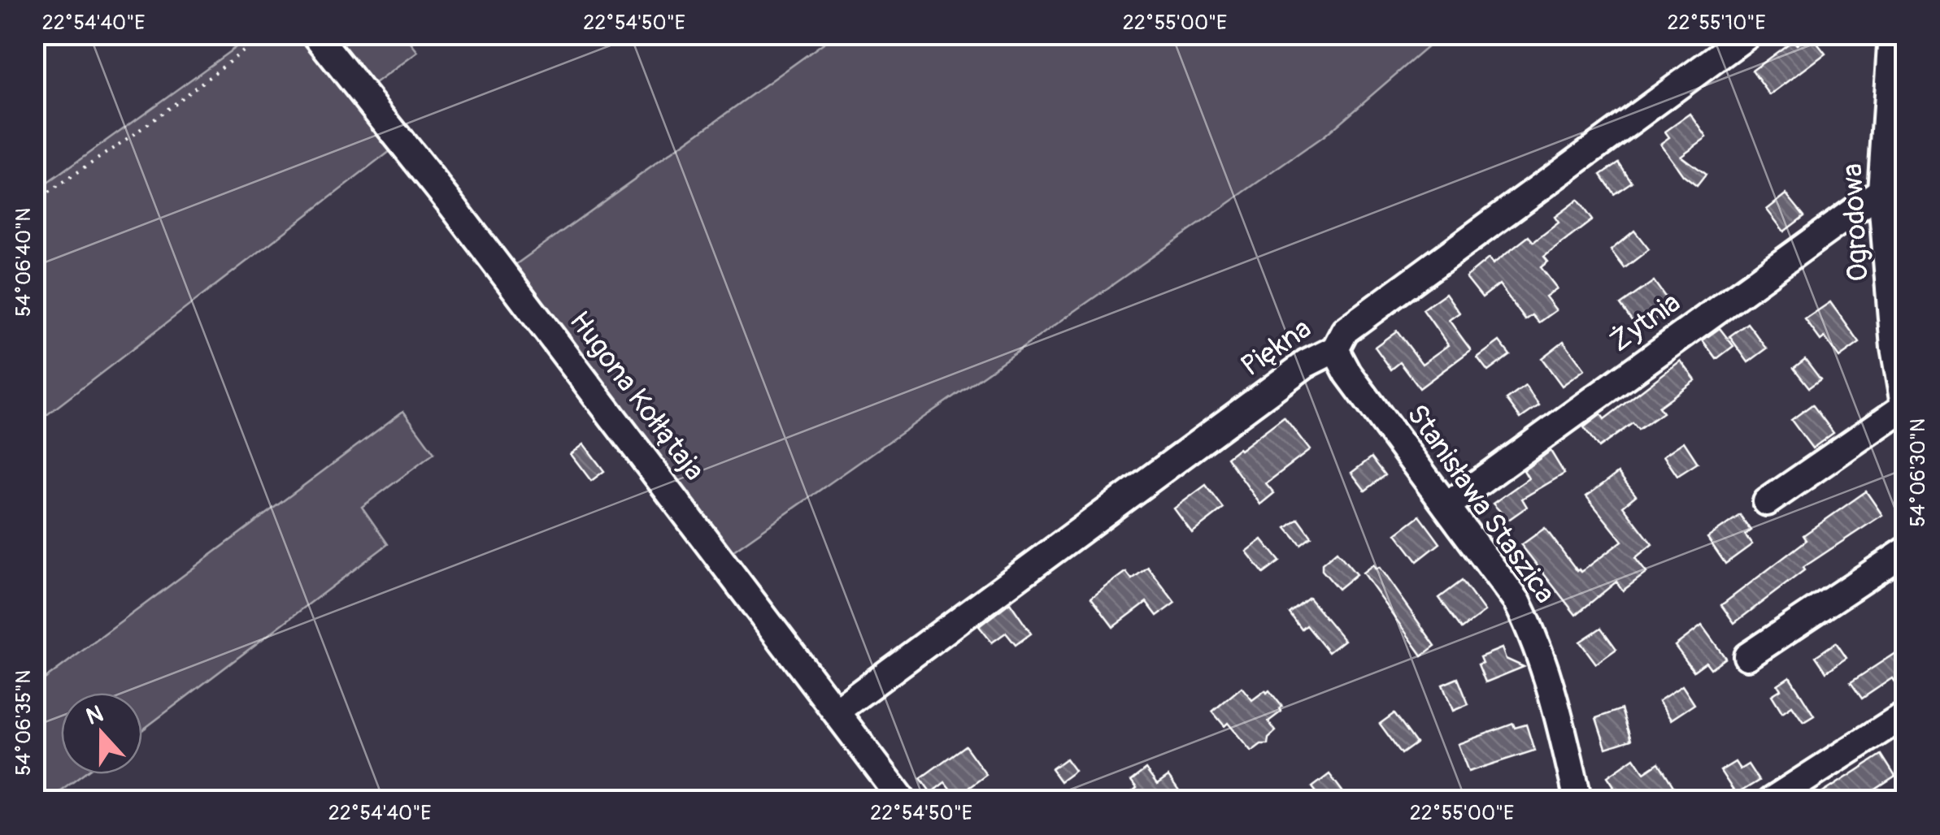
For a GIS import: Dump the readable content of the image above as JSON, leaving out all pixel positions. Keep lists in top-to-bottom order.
{
  "streets": {
    "street": [
      "Ogrodowa",
      "Żytnia",
      "Piękna",
      "Hugona Kołłątaja",
      "Stanisława Staszica"
    ]
  },
  "crossings": [
    ["Ogrodowa", "Żytnia"],
    ["Żytnia", "Stanisława Staszica"],
    ["Piękna", "Hugona Kołłątaja"],
    ["Piękna", "Stanisława Staszica"]
  ],
  "north": "top",
  "coordinates": [
    "22°54'40\"E",
    "22°54'50\"E",
    "22°55'00\"E",
    "22°55'10\"E",
    "54°06'40\"N",
    "54°06'30\"N",
    "54°06'35\"N"
  ]
}
